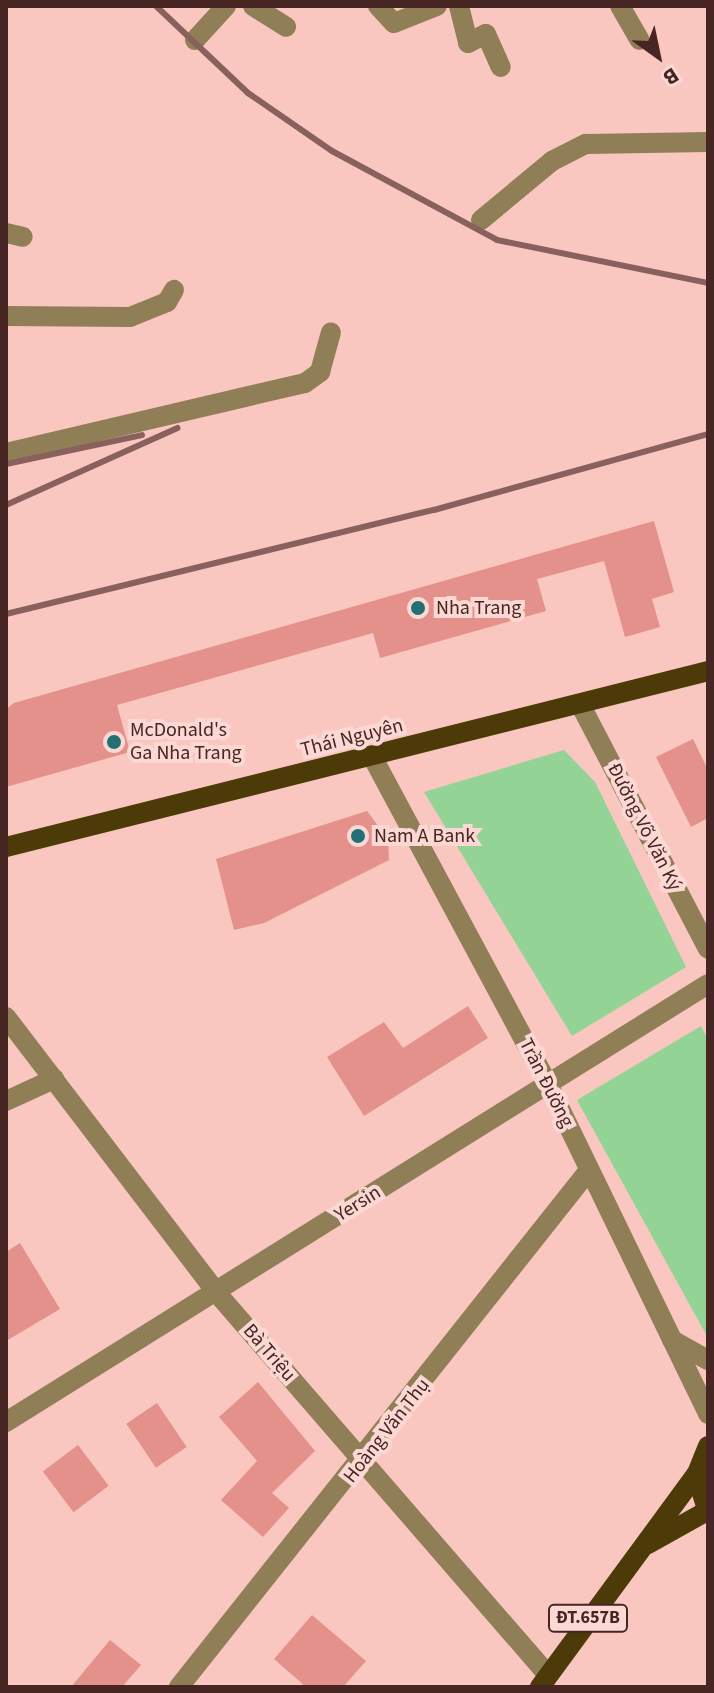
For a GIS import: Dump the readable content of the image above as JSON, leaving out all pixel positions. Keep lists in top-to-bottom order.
{
  "streets": {
    "main road": ["Thái Nguyên", "ĐT.657B"],
    "street": [
      "Đường Võ Văn Ký",
      "Trần Đường",
      "Yersin",
      "Bà Triệu",
      "Hoàng Văn Thụ"
    ]
  },
  "crossings": [
    ["Thái Nguyên", "Đường Võ Văn Ký"],
    ["Thái Nguyên", "Trần Đường"],
    ["Trần Đường", "Yersin"],
    ["Trần Đường", "Hoàng Văn Thụ"],
    ["Yersin", "Bà Triệu"],
    ["Bà Triệu", "Hoàng Văn Thụ"],
    ["Bà Triệu", "ĐT.657B"]
  ],
  "places": ["Nha Trang", "McDonald's Ga Nha Trang", "Nam A Bank"],
  "north": "bottom right"
}
